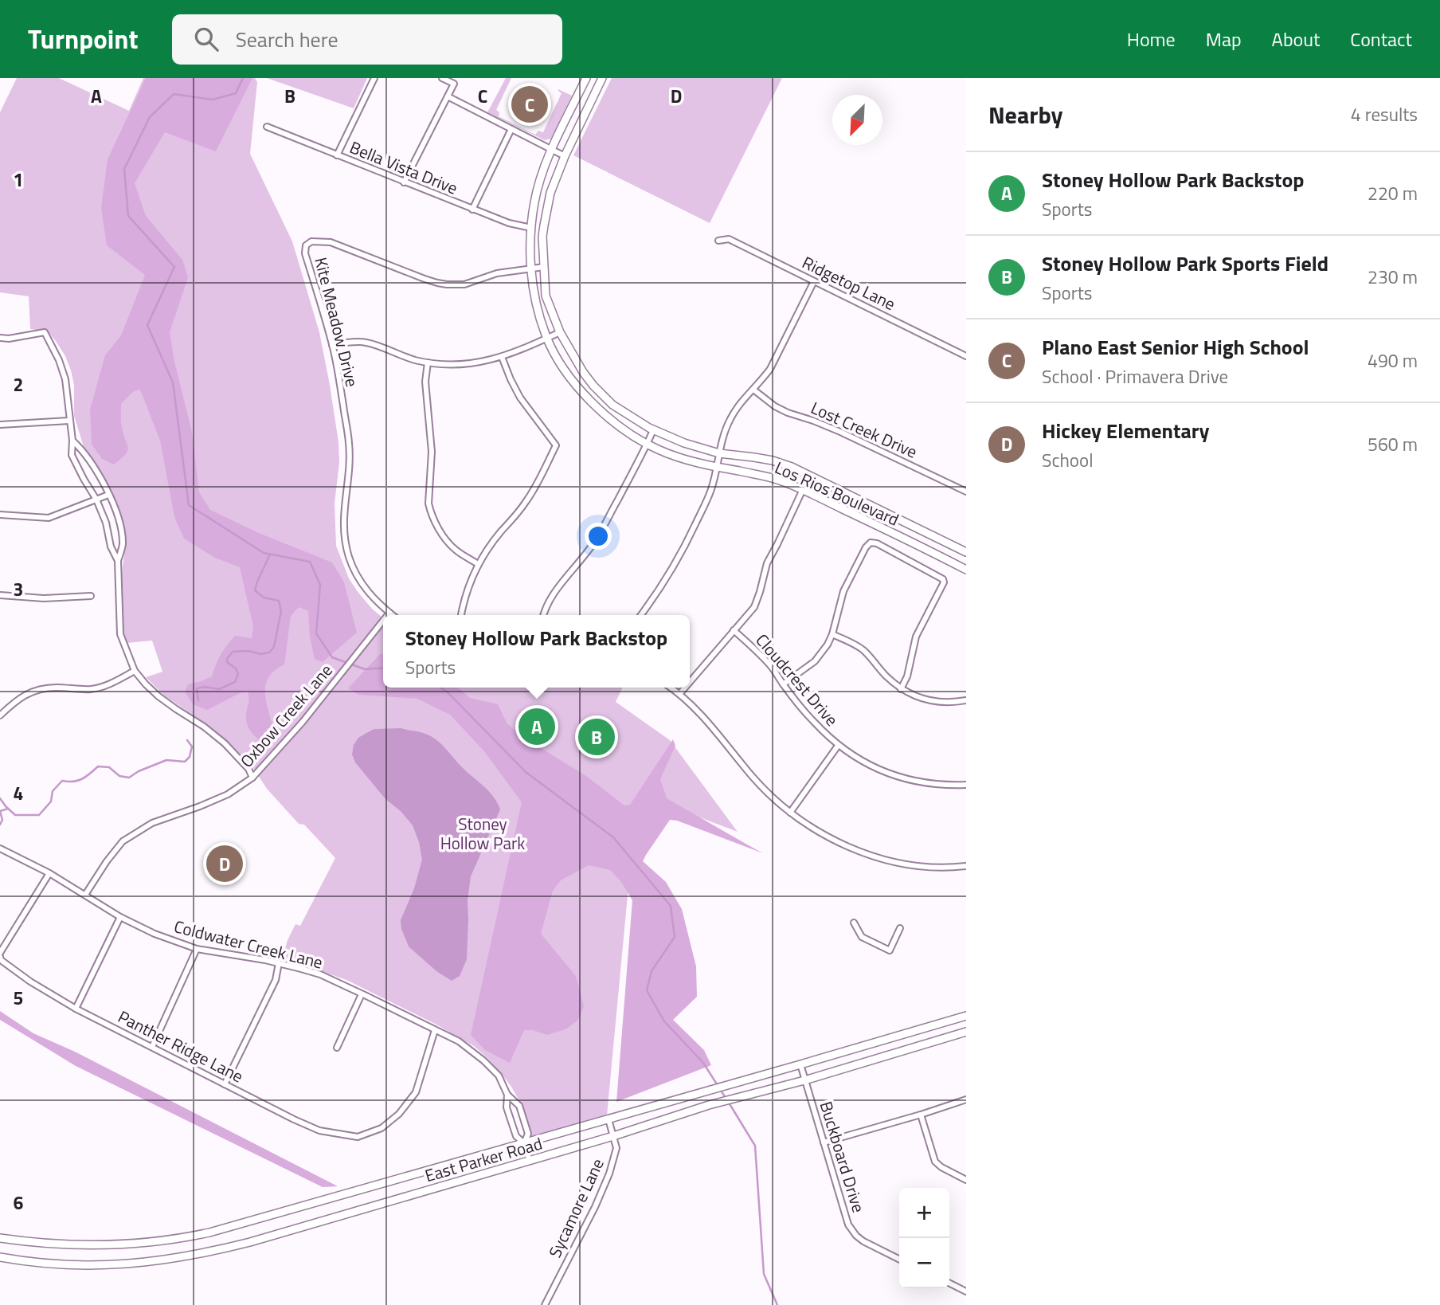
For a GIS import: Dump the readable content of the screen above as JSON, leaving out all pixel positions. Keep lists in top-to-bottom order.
{
  "streets": {
    "main road": ["Los Rios Boulevard", "East Parker Road"],
    "street": [
      "Bella Vista Drive",
      "Ridgetop Lane",
      "Kite Meadow Drive",
      "Lost Creek Drive",
      "Cloudcrest Drive",
      "Oxbow Creek Lane",
      "Coldwater Creek Lane",
      "Panther Ridge Lane",
      "Buckboard Drive",
      "Sycamore Lane"
    ]
  },
  "crossings": [
    ["Bella Vista Drive", "Los Rios Boulevard"],
    ["Kite Meadow Drive", "Los Rios Boulevard"],
    ["Kite Meadow Drive", "Oxbow Creek Lane"],
    ["Oxbow Creek Lane", "Coldwater Creek Lane"],
    ["Coldwater Creek Lane", "Panther Ridge Lane"],
    ["Coldwater Creek Lane", "East Parker Road"],
    ["Buckboard Drive", "East Parker Road"],
    ["East Parker Road", "Sycamore Lane"]
  ],
  "parks": ["Stoney Hollow Park"],
  "north": "bottom left",
  "page": {
    "header": "Turnpoint",
    "search": "Search here",
    "nav": [
      "Home",
      "Map",
      "About",
      "Contact"
    ],
    "heading": ["Nearby", "4 results"],
    "pins": [
      "C",
      "A",
      "B",
      "D"
    ],
    "list": [
      {
        "mark": "A",
        "name": "Stoney Hollow Park Backstop",
        "note": "Sports",
        "value": "220 m"
      },
      {
        "mark": "B",
        "name": "Stoney Hollow Park Sports Field",
        "note": "Sports",
        "value": "230 m"
      },
      {
        "mark": "C",
        "name": "Plano East Senior High School",
        "note": "School · Primavera Drive",
        "value": "490 m"
      },
      {
        "mark": "D",
        "name": "Hickey Elementary",
        "note": "School",
        "value": "560 m"
      }
    ],
    "popup": ["Stoney Hollow Park Backstop", "Sports"],
    "map_buttons": ["+", "−"]
  },
  "grid": {
    "columns": [
      "A",
      "B",
      "C",
      "D"
    ],
    "rows": [
      "1",
      "2",
      "3",
      "4",
      "5",
      "6"
    ]
  }
}
